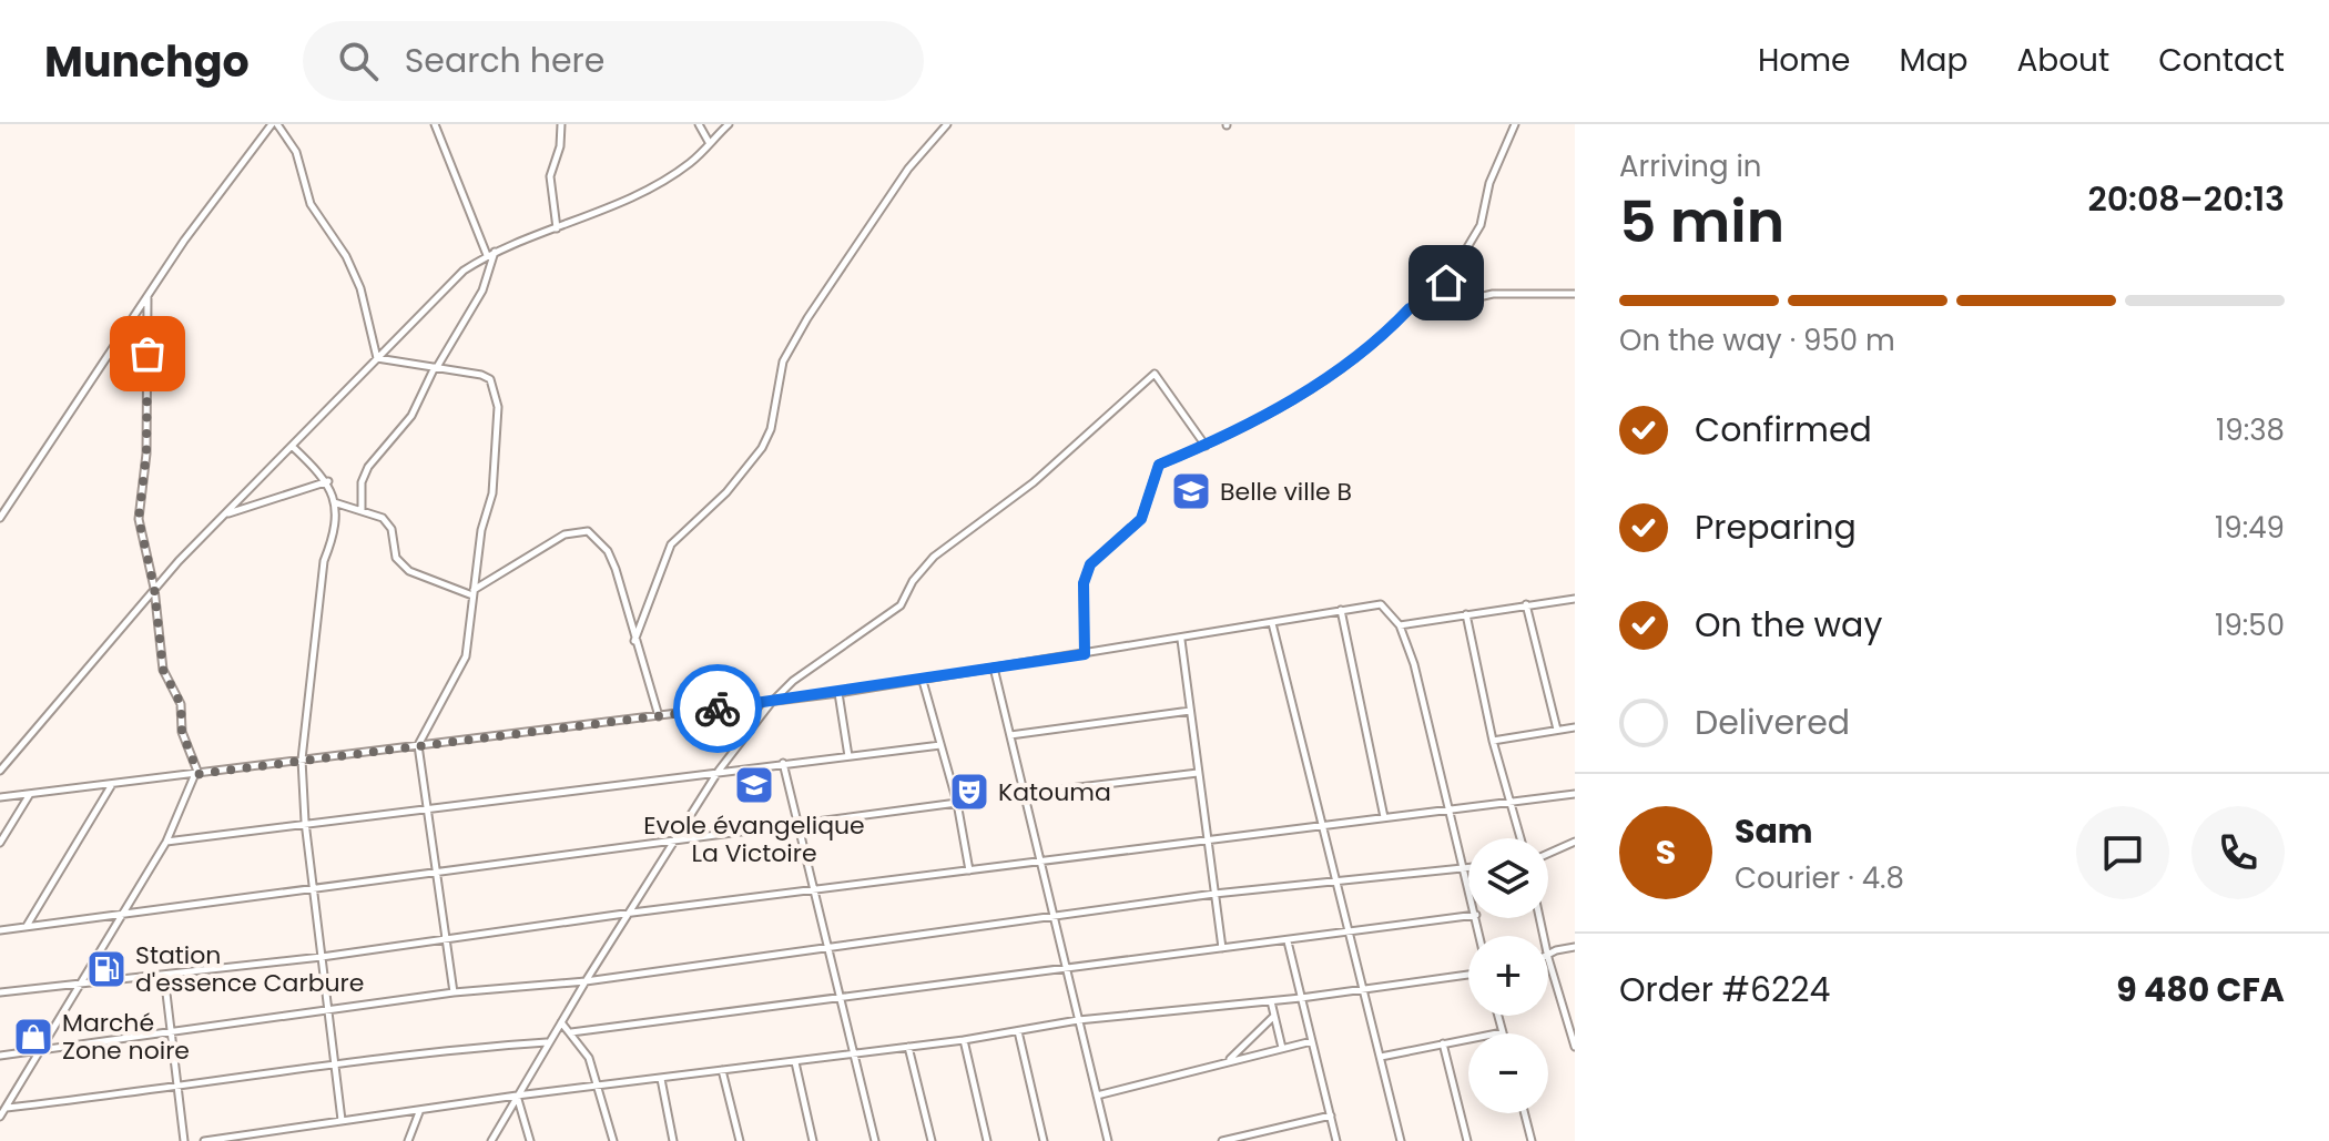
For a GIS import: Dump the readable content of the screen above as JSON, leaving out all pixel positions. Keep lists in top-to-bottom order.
{
  "places": {
    "school or university": ["Belle ville B", "Evole évangelique La Victoire"],
    "theatre": ["Katouma"],
    "fuel station": ["Station d'essence Carbure"],
    "shop": ["Marché Zone noire"]
  },
  "page": {
    "header": "Munchgo",
    "search": "Search here",
    "nav": [
      "Home",
      "Map",
      "About",
      "Contact"
    ],
    "heading": ["5 min", "Arriving in", "20:08–20:13"],
    "panel": [
      "Sam",
      "Courier · 4.8",
      "Order #6224",
      "9 480 CFA"
    ],
    "bar": "On the way · 950 m",
    "list": [
      ["Confirmed", "19:38"],
      ["Preparing", "19:49"],
      ["On the way", "19:50"],
      "Delivered"
    ],
    "round": "S",
    "map_buttons": ["+", "−"]
  }
}
